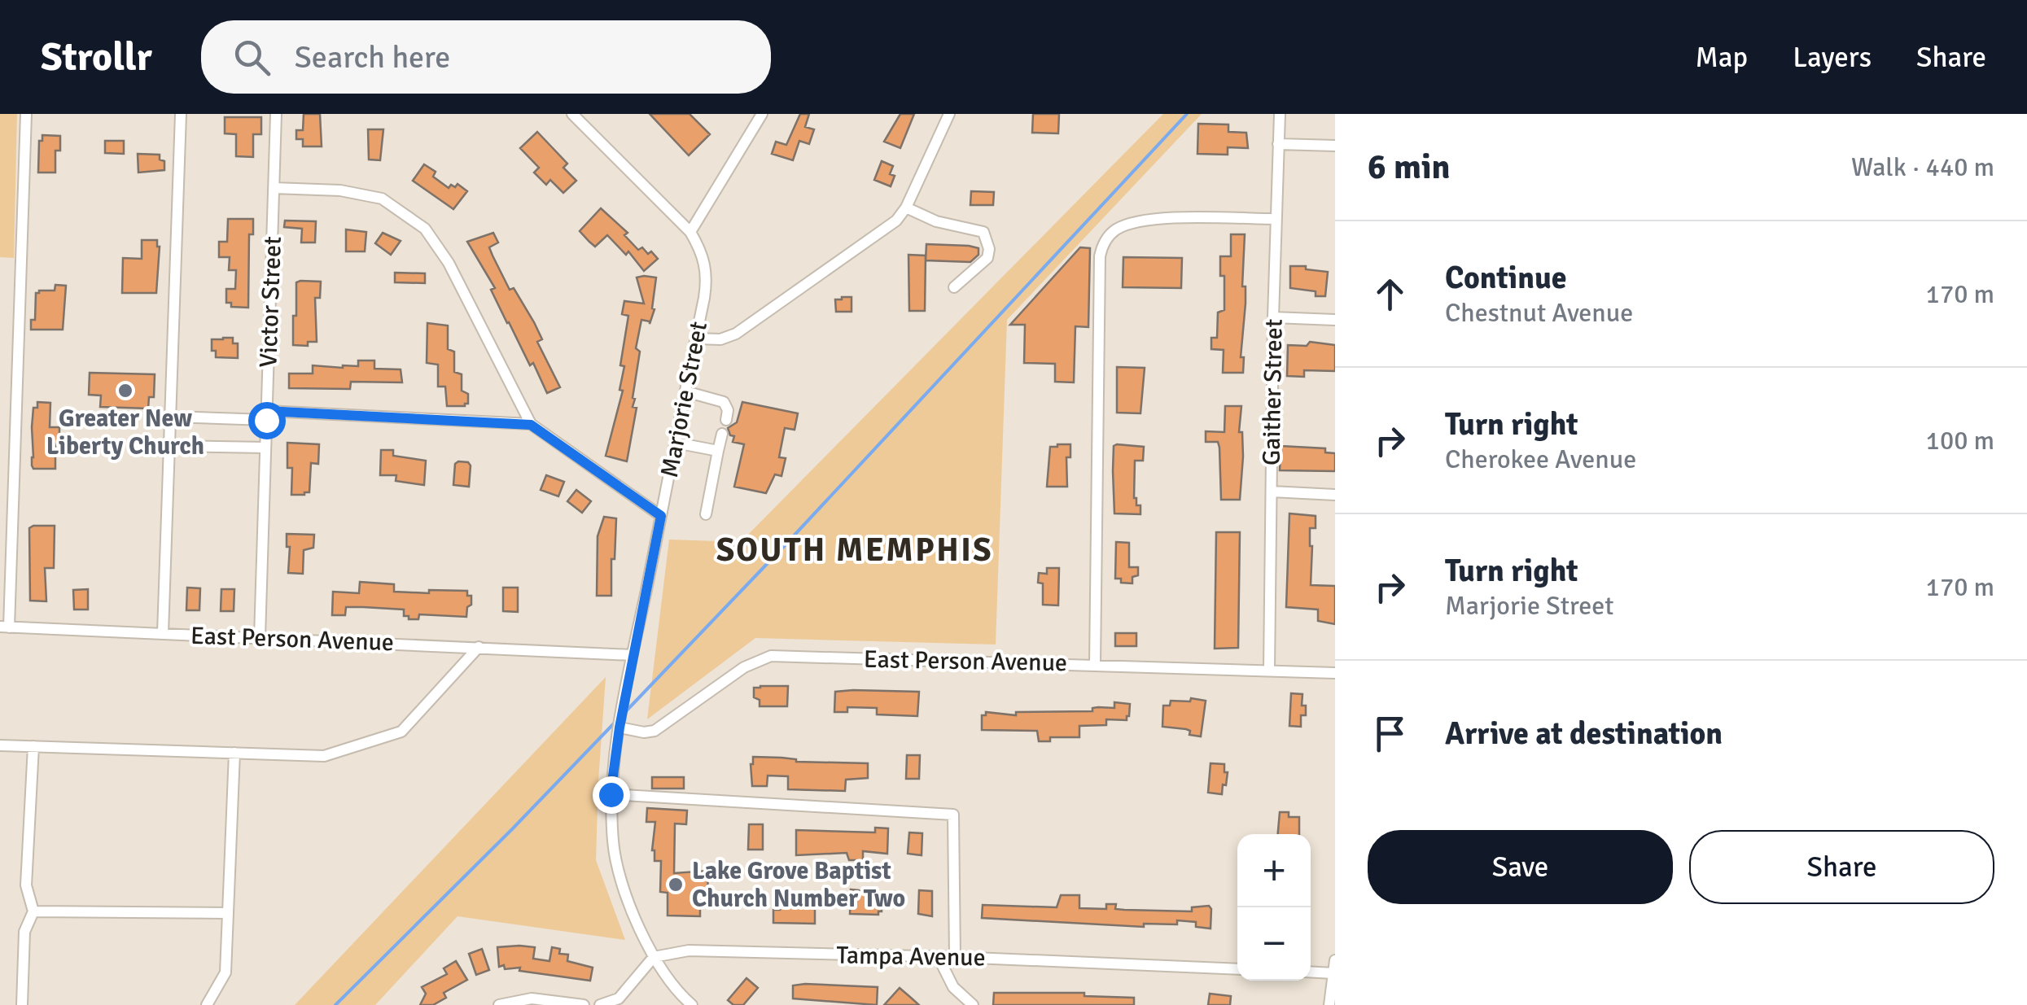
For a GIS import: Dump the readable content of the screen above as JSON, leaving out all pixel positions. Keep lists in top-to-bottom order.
{
  "streets": {
    "street": [
      "Victor Street",
      "Gaither Street",
      "Marjorie Street",
      "East Person Avenue",
      "Tampa Avenue"
    ]
  },
  "crossings": [
    ["Victor Street", "East Person Avenue"],
    ["Gaither Street", "East Person Avenue"],
    ["Marjorie Street", "East Person Avenue"],
    ["Marjorie Street", "Tampa Avenue"]
  ],
  "districts": ["SOUTH MEMPHIS"],
  "places": ["Greater New Liberty Church", "Lake Grove Baptist Church Number Two"],
  "page": {
    "header": "Strollr",
    "search": "Search here",
    "nav": ["Map", "Layers", "Share"],
    "heading": ["6 min", "Walk · 440 m"],
    "list": [
      ["Continue", "Chestnut Avenue", "170 m"],
      ["Turn right", "Cherokee Avenue", "100 m"],
      ["Turn right", "Marjorie Street", "170 m"],
      "Arrive at destination"
    ],
    "buttons": ["Save", "Share"],
    "map_buttons": ["+", "−"]
  }
}
